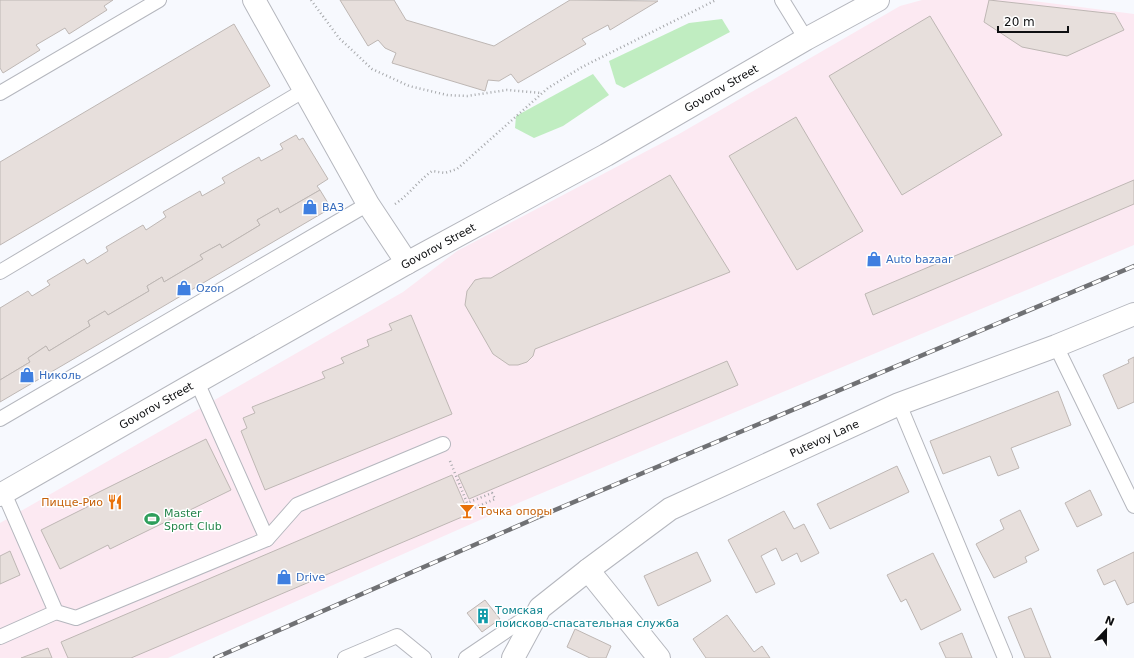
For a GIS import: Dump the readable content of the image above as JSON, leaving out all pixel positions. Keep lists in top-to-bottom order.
{
  "streets": {
    "street": ["Govorov Street", "Putevoy Lane"]
  },
  "places": {
    "shop": [
      "ВАЗ",
      "Auto bazaar",
      "Ozon",
      "Николь",
      "Drive"
    ],
    "restaurant": ["Пицце-Рио"],
    "bar": ["Точка опоры"],
    "sports": ["Master Sport Club"],
    "building": ["Томская поисково-спасательная служба"]
  },
  "scale_bar": "20 m",
  "north": "top"
}
